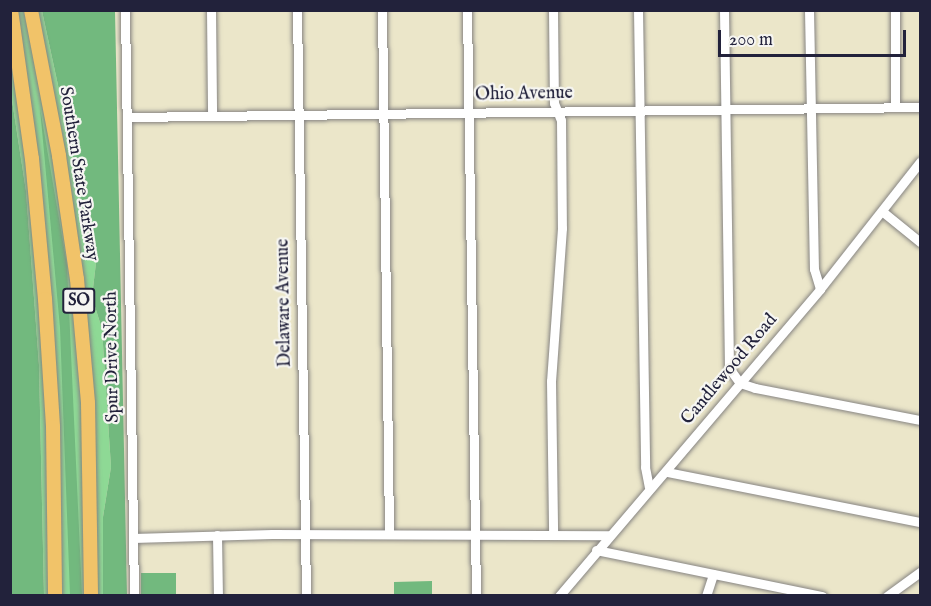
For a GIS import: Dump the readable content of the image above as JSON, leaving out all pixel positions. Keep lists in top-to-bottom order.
{
  "streets": {
    "highway": ["Southern State Parkway", "SO"],
    "street": [
      "Ohio Avenue",
      "Delaware Avenue",
      "Spur Drive North",
      "Candlewood Road"
    ]
  },
  "crossings": [
    ["Ohio Avenue", "Delaware Avenue"],
    ["Ohio Avenue", "Spur Drive North"]
  ],
  "scale_bar": "200 m"
}
